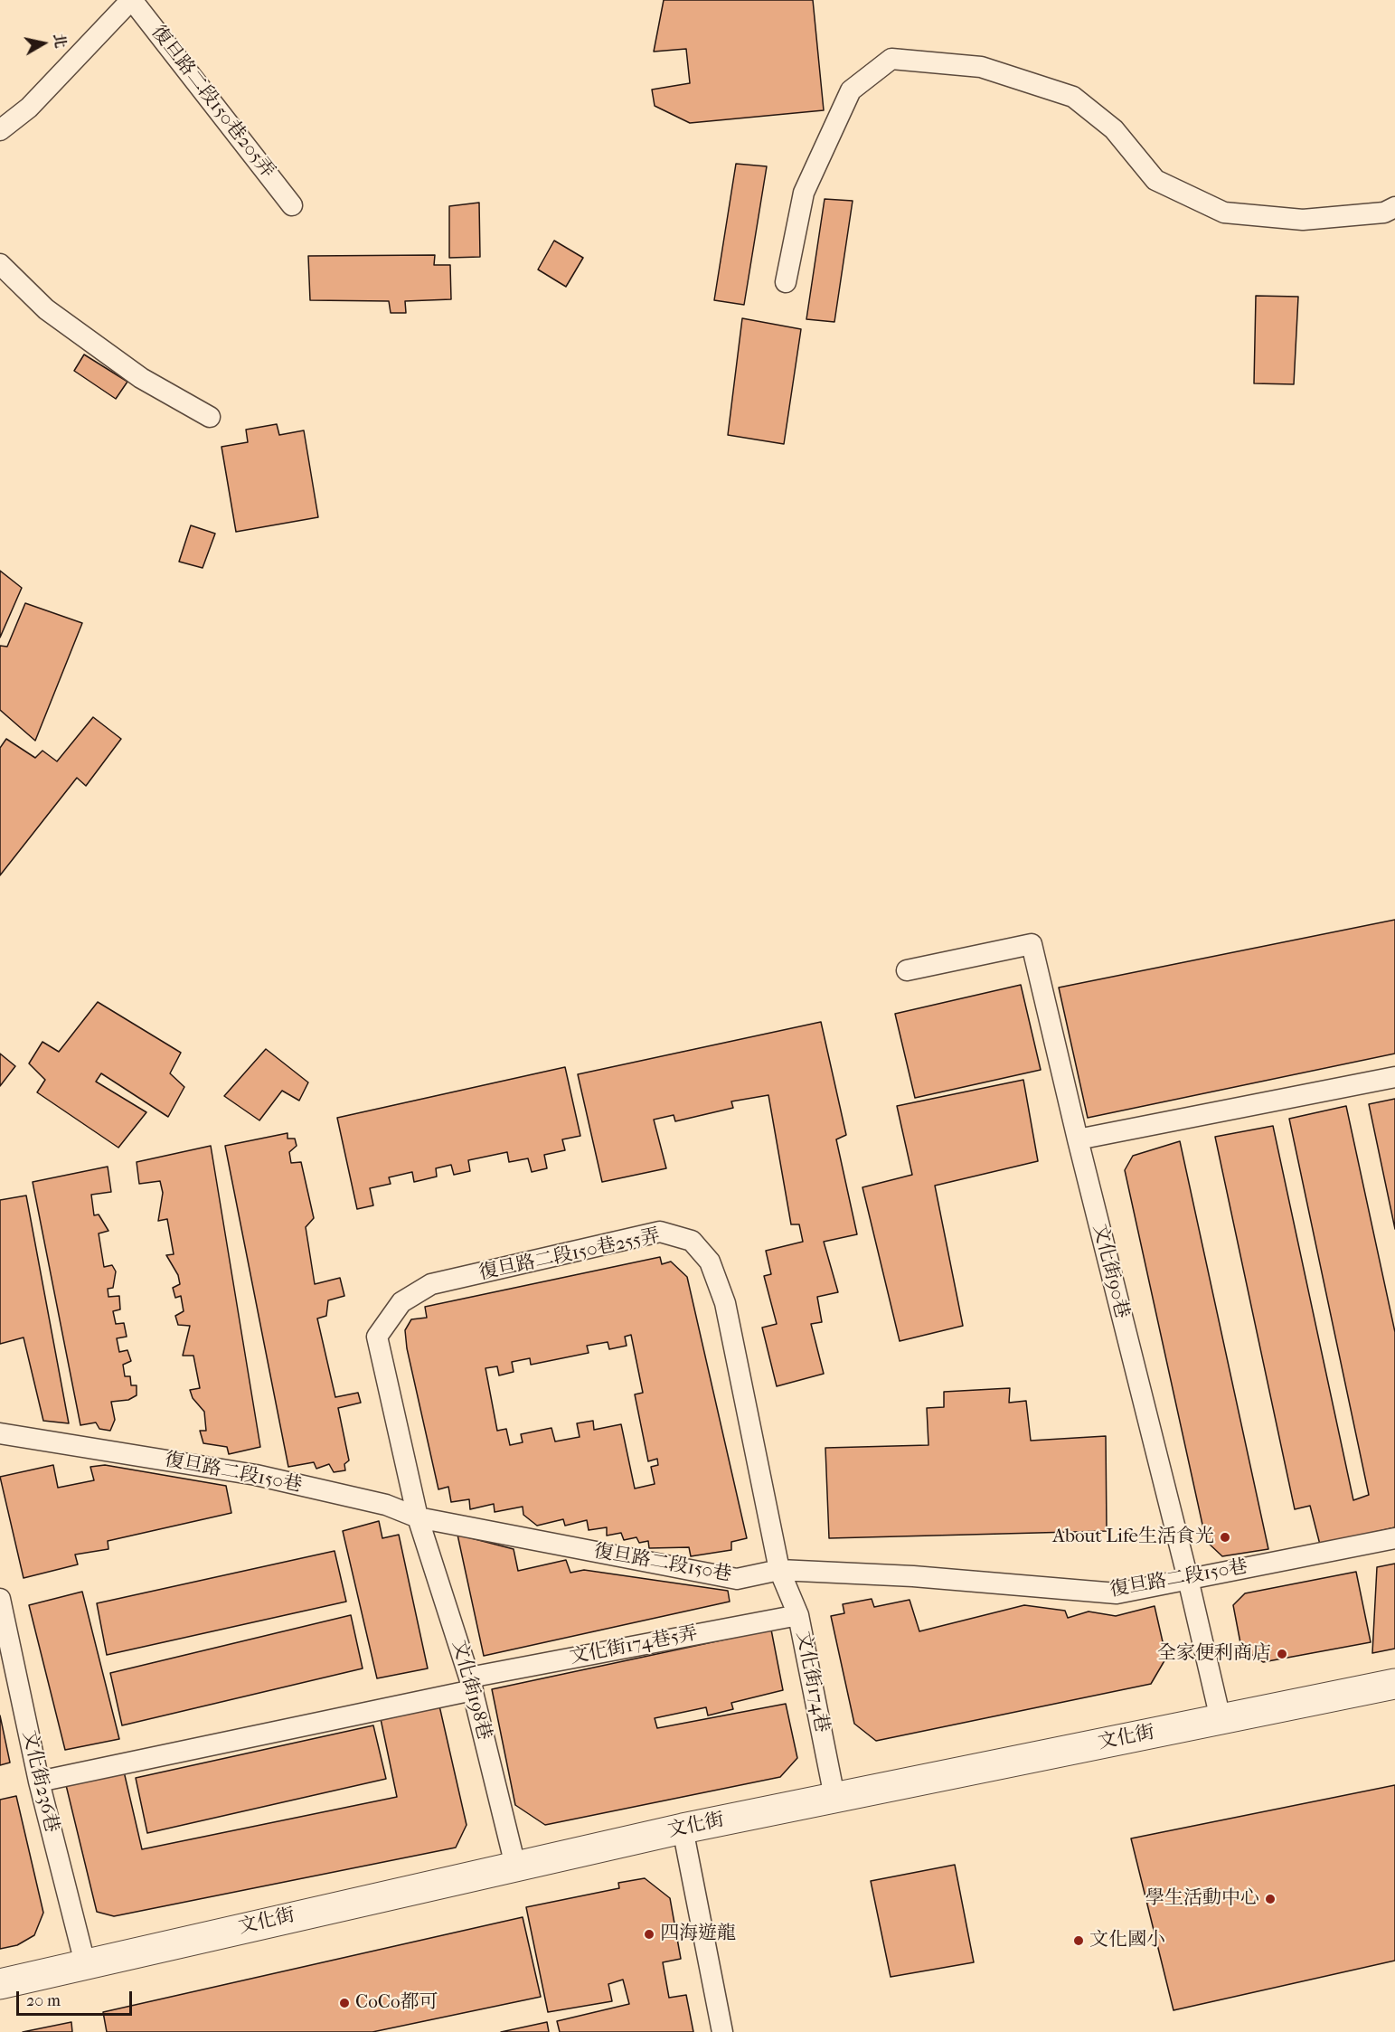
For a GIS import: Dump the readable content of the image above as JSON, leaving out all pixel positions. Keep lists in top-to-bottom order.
{
  "streets": {
    "street": ["文化街"],
    "lane": [
      "復旦路二段150巷205弄",
      "復旦路二段150巷255弄",
      "文化街90巷",
      "復旦路二段150巷",
      "文化街174巷5弄",
      "文化街174巷",
      "文化街198巷",
      "文化街236巷"
    ]
  },
  "crossings": [
    ["復旦路二段150巷255弄", "復旦路二段150巷"],
    ["復旦路二段150巷255弄", "文化街174巷"],
    ["復旦路二段150巷255弄", "文化街198巷"],
    ["文化街90巷", "復旦路二段150巷"],
    ["文化街90巷", "文化街"],
    ["復旦路二段150巷", "文化街174巷"],
    ["復旦路二段150巷", "文化街198巷"],
    ["文化街174巷5弄", "文化街174巷"],
    ["文化街174巷5弄", "文化街198巷"],
    ["文化街174巷5弄", "文化街236巷"],
    ["文化街174巷", "文化街"],
    ["文化街198巷", "文化街"],
    ["文化街", "文化街236巷"]
  ],
  "places": [
    "About Life生活食光",
    "全家便利商店",
    "學生活動中心",
    "四海遊龍",
    "文化國小",
    "CoCo都可"
  ],
  "scale_bar": "20 m",
  "north": "right"
}
